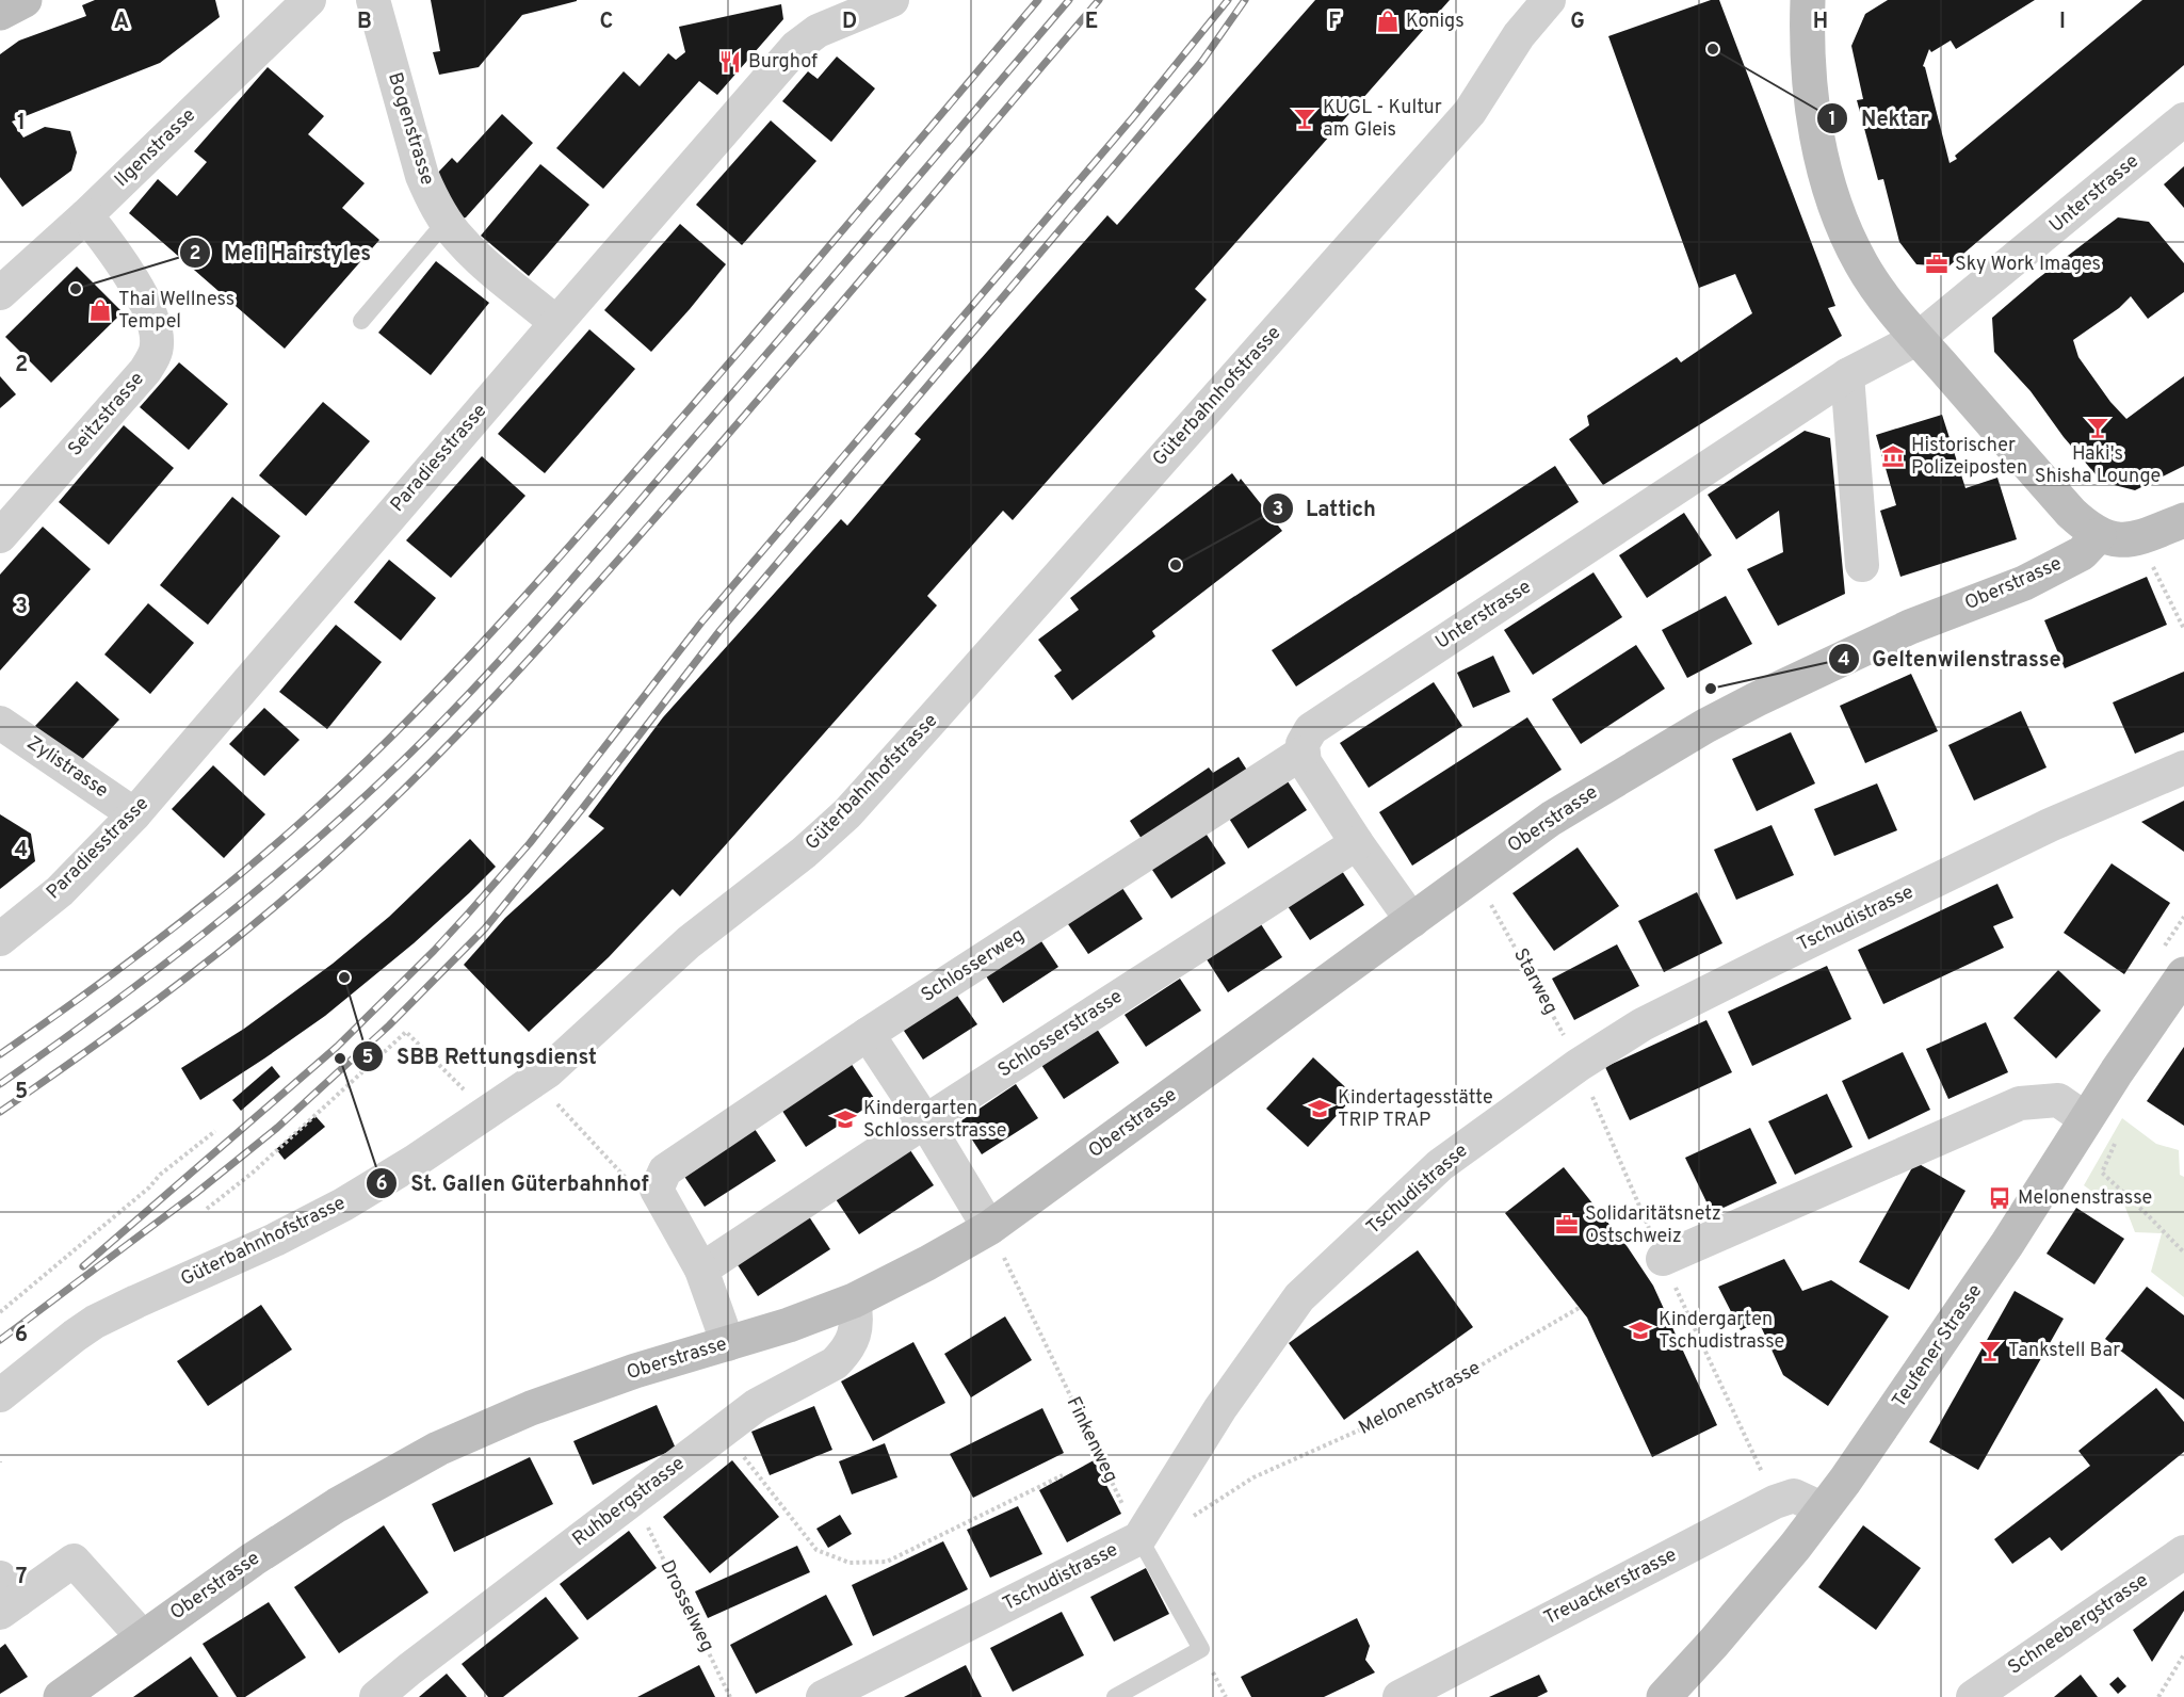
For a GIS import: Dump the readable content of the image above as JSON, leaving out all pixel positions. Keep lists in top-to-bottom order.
{
  "streets": {
    "street": [
      "Bogenstrasse",
      "Ilgenstrasse",
      "Unterstrasse",
      "Güterbahnhofstrasse",
      "Seitzstrasse",
      "Paradiesstrasse",
      "Oberstrasse",
      "Zylistrasse",
      "Tschudistrasse",
      "Schlosserweg",
      "Schlosserstrasse",
      "Teufener Strasse",
      "Ruhbergstrasse",
      "Treuackerstrasse",
      "Schneebergstrasse"
    ],
    "path": [
      "Starweg",
      "Melonenstrasse",
      "Finkenweg",
      "Drosselweg"
    ]
  },
  "crossings": [
    ["Bogenstrasse", "Paradiesstrasse"],
    ["Ilgenstrasse", "Seitzstrasse"],
    ["Unterstrasse", "Schlosserweg"],
    ["Paradiesstrasse", "Zylistrasse"],
    ["Oberstrasse", "Finkenweg"],
    ["Oberstrasse", "Ruhbergstrasse"],
    ["Tschudistrasse", "Starweg"],
    ["Tschudistrasse", "Finkenweg"],
    ["Teufener Strasse", "Treuackerstrasse"]
  ],
  "places": {
    "shop": ["Konigs", "Thai Wellness Tempel"],
    "other": [
      "Nektar",
      "Meli Hairstyles",
      "Lattich",
      "Geltenwilenstrasse",
      "SBB Rettungsdienst",
      "St. Gallen Güterbahnhof"
    ],
    "restaurant": ["Burghof"],
    "bar": ["KUGL - Kultur am Gleis", "Haki's Shisha Lounge", "Tankstell Bar"],
    "office": ["Sky Work Images", "Solidaritätsnetz Ostschweiz"],
    "museum": ["Historischer Polizeiposten"],
    "school or university": ["Kindertagesstätte TRIP TRAP", "Kindergarten Schlosserstrasse", "Kindergarten Tschudistrasse"],
    "bus stop": ["Melonenstrasse"]
  },
  "grid": {
    "columns": [
      "A",
      "B",
      "C",
      "D",
      "E",
      "F",
      "G",
      "H",
      "I"
    ],
    "rows": [
      "1",
      "2",
      "3",
      "4",
      "5",
      "6",
      "7"
    ]
  }
}
